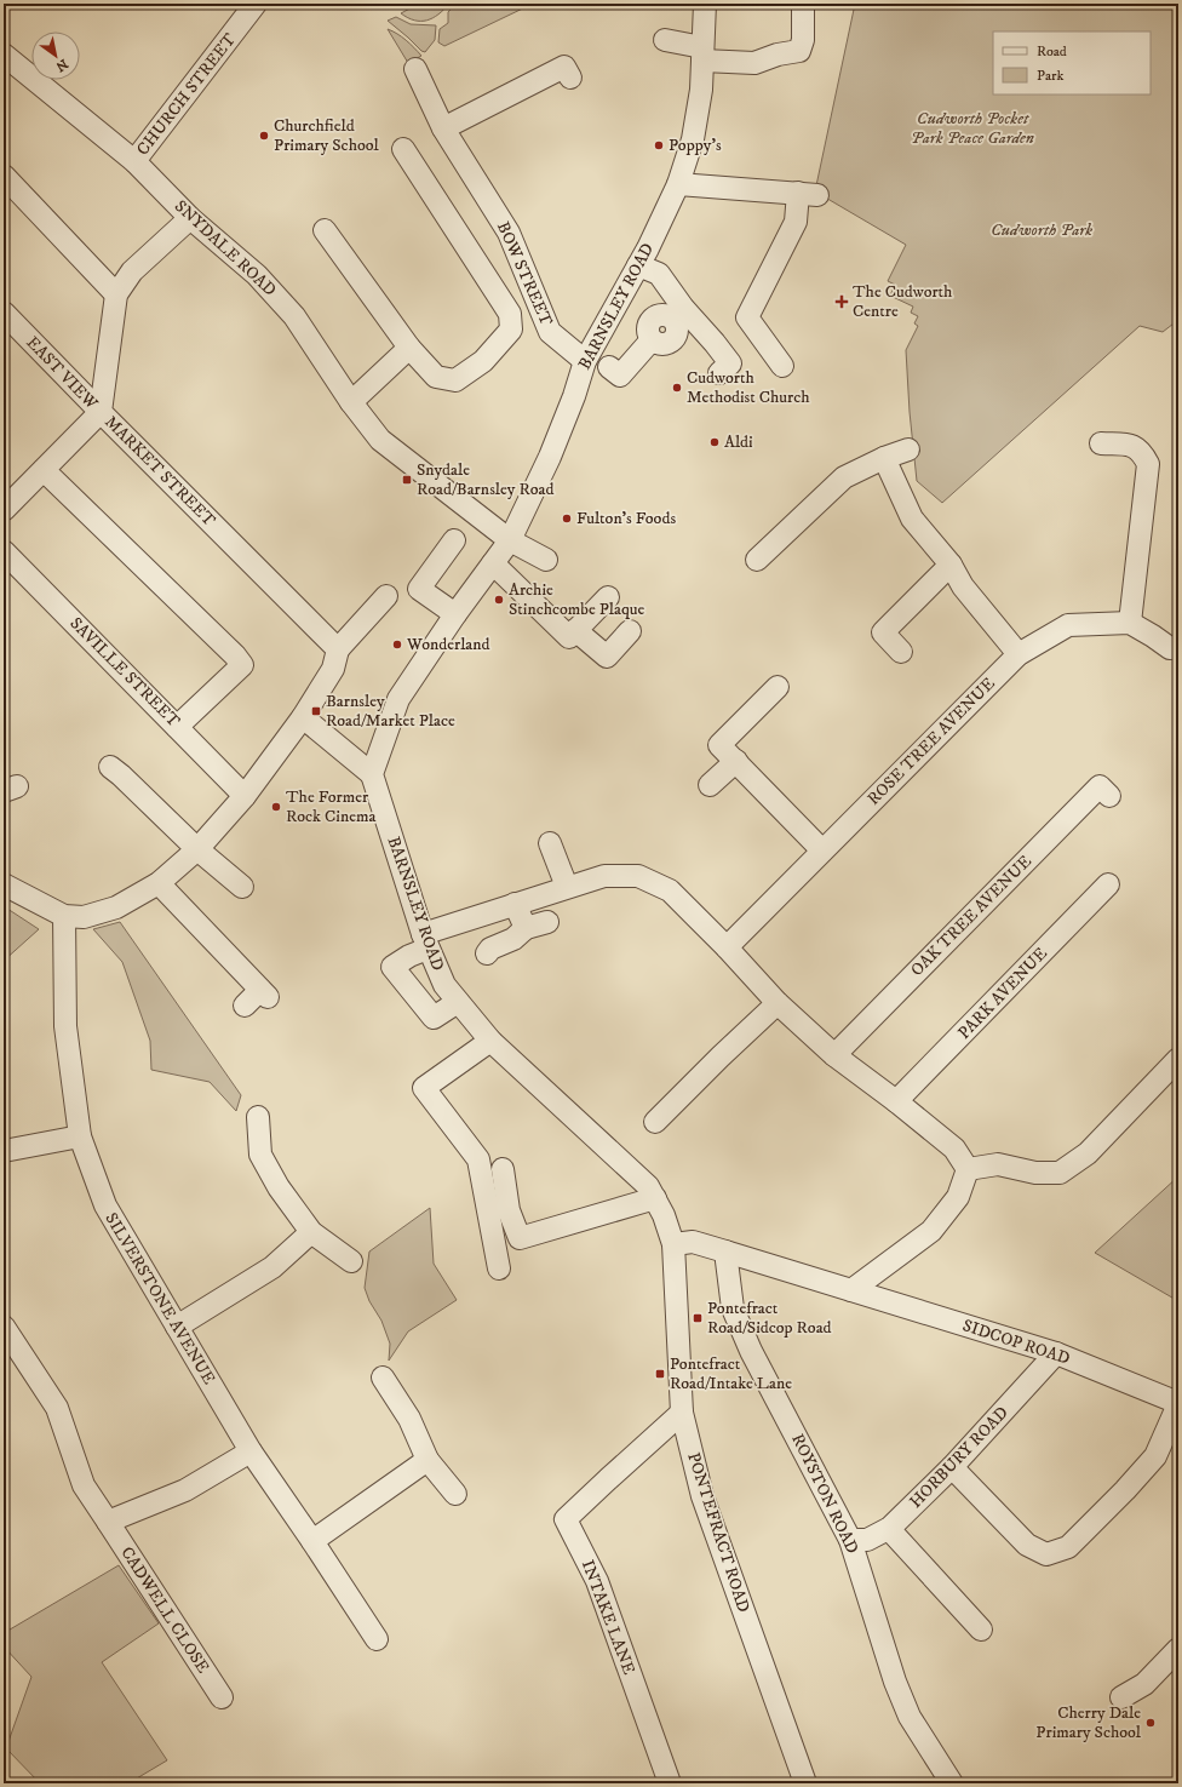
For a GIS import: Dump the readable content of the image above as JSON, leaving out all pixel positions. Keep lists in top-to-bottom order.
{
  "streets": {
    "street": [
      "CHURCH STREET",
      "SNYDALE ROAD",
      "BOW STREET",
      "BARNSLEY ROAD",
      "EAST VIEW",
      "MARKET STREET",
      "SAVILLE STREET",
      "ROSE TREE AVENUE",
      "OAK TREE AVENUE",
      "PARK AVENUE",
      "SILVERSTONE AVENUE",
      "SIDCOP ROAD",
      "HORBURY ROAD",
      "ROYSTON ROAD",
      "PONTEFRACT ROAD",
      "CADWELL CLOSE",
      "INTAKE LANE"
    ]
  },
  "crossings": [
    ["CHURCH STREET", "SNYDALE ROAD"],
    ["SNYDALE ROAD", "BARNSLEY ROAD"],
    ["SNYDALE ROAD", "MARKET STREET"],
    ["BOW STREET", "BARNSLEY ROAD"],
    ["BARNSLEY ROAD", "PONTEFRACT ROAD"],
    ["EAST VIEW", "MARKET STREET"],
    ["SIDCOP ROAD", "HORBURY ROAD"],
    ["SIDCOP ROAD", "ROYSTON ROAD"],
    ["HORBURY ROAD", "ROYSTON ROAD"],
    ["PONTEFRACT ROAD", "INTAKE LANE"]
  ],
  "parks": ["Cudworth Pocket Park Peace Garden", "Cudworth Park"],
  "places": {
    "other": [
      "Churchfield Primary School",
      "Poppy's",
      "Cudworth Methodist Church",
      "Aldi",
      "Fulton's Foods",
      "Archie Stinchcombe Plaque",
      "Wonderland",
      "The Former Rock Cinema",
      "Cherry Dale Primary School"
    ],
    "health": ["The Cudworth Centre"],
    "transit": [
      "Snydale Road/Barnsley Road",
      "Barnsley Road/Market Place",
      "Pontefract Road/Sidcop Road",
      "Pontefract Road/Intake Lane"
    ]
  },
  "legend": ["Road", "Park"],
  "north": "bottom right"
}
